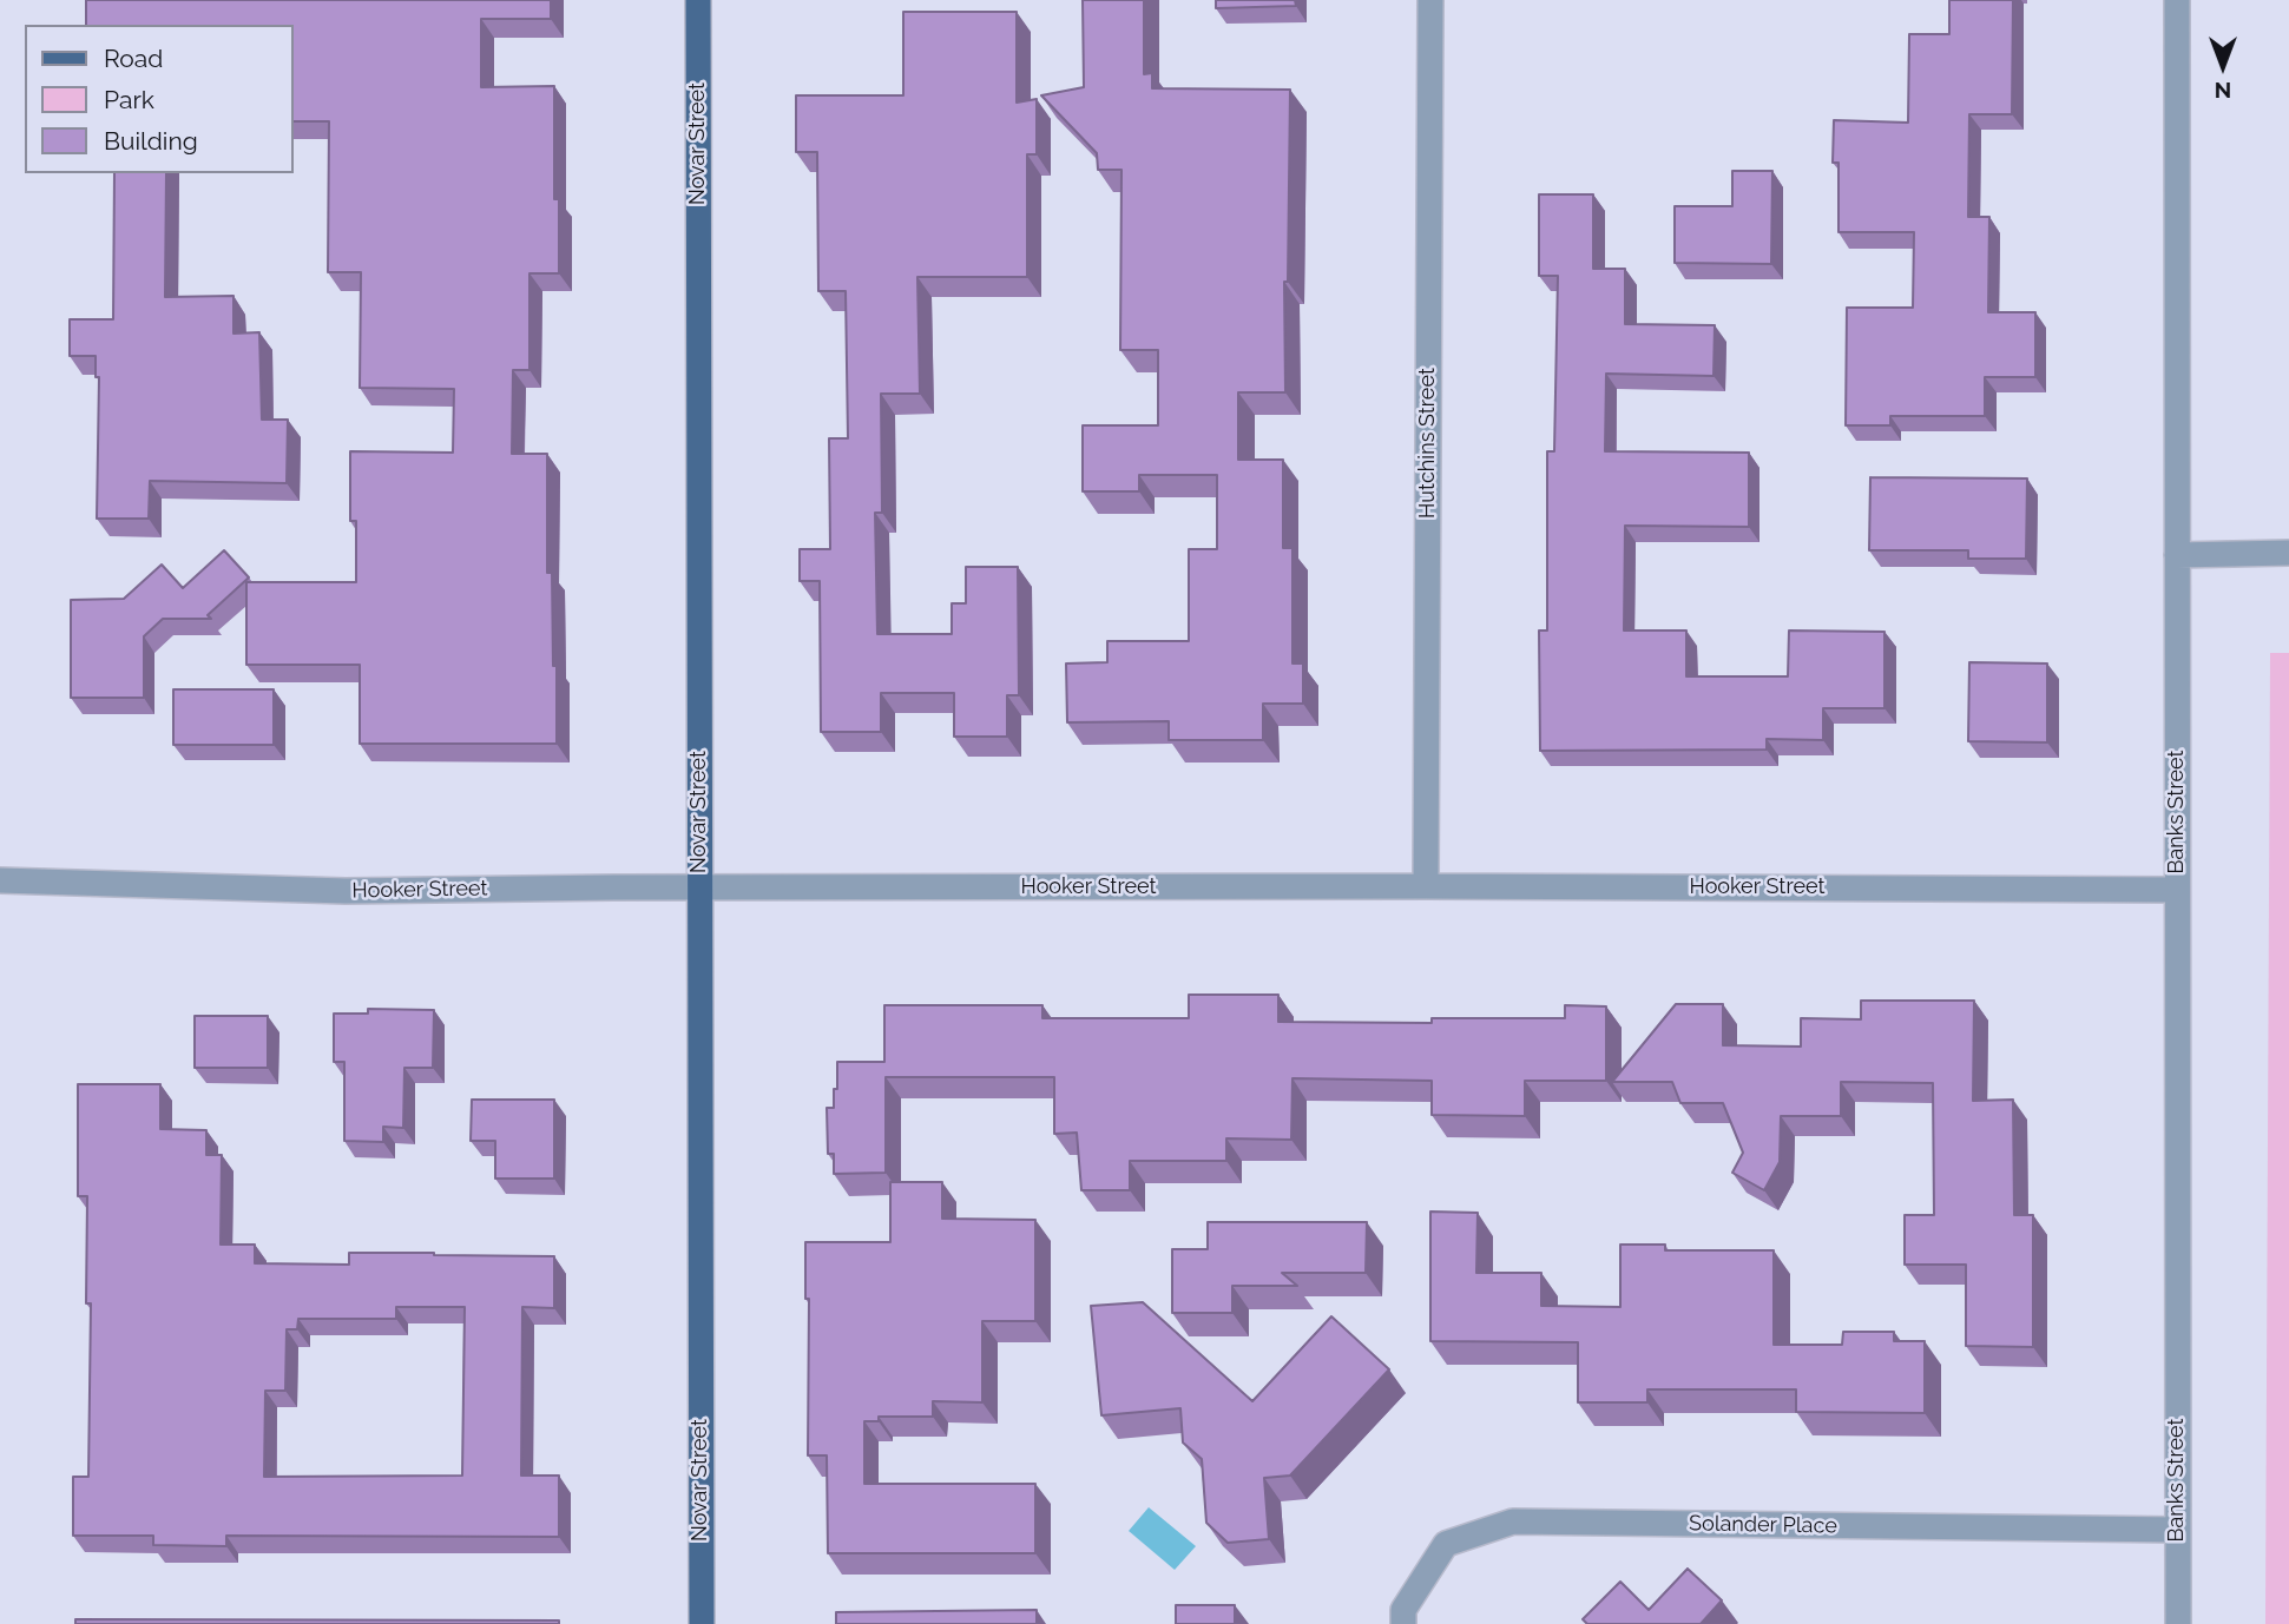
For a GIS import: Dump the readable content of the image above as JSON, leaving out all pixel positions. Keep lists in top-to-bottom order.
{
  "streets": {
    "main road": ["Novar Street"],
    "street": [
      "Hutchins Street",
      "Banks Street",
      "Hooker Street",
      "Solander Place"
    ]
  },
  "crossings": [
    ["Novar Street", "Hooker Street"],
    ["Hutchins Street", "Hooker Street"],
    ["Banks Street", "Hooker Street"],
    ["Banks Street", "Solander Place"]
  ],
  "legend": ["Road", "Park", "Building"],
  "north": "bottom"
}
